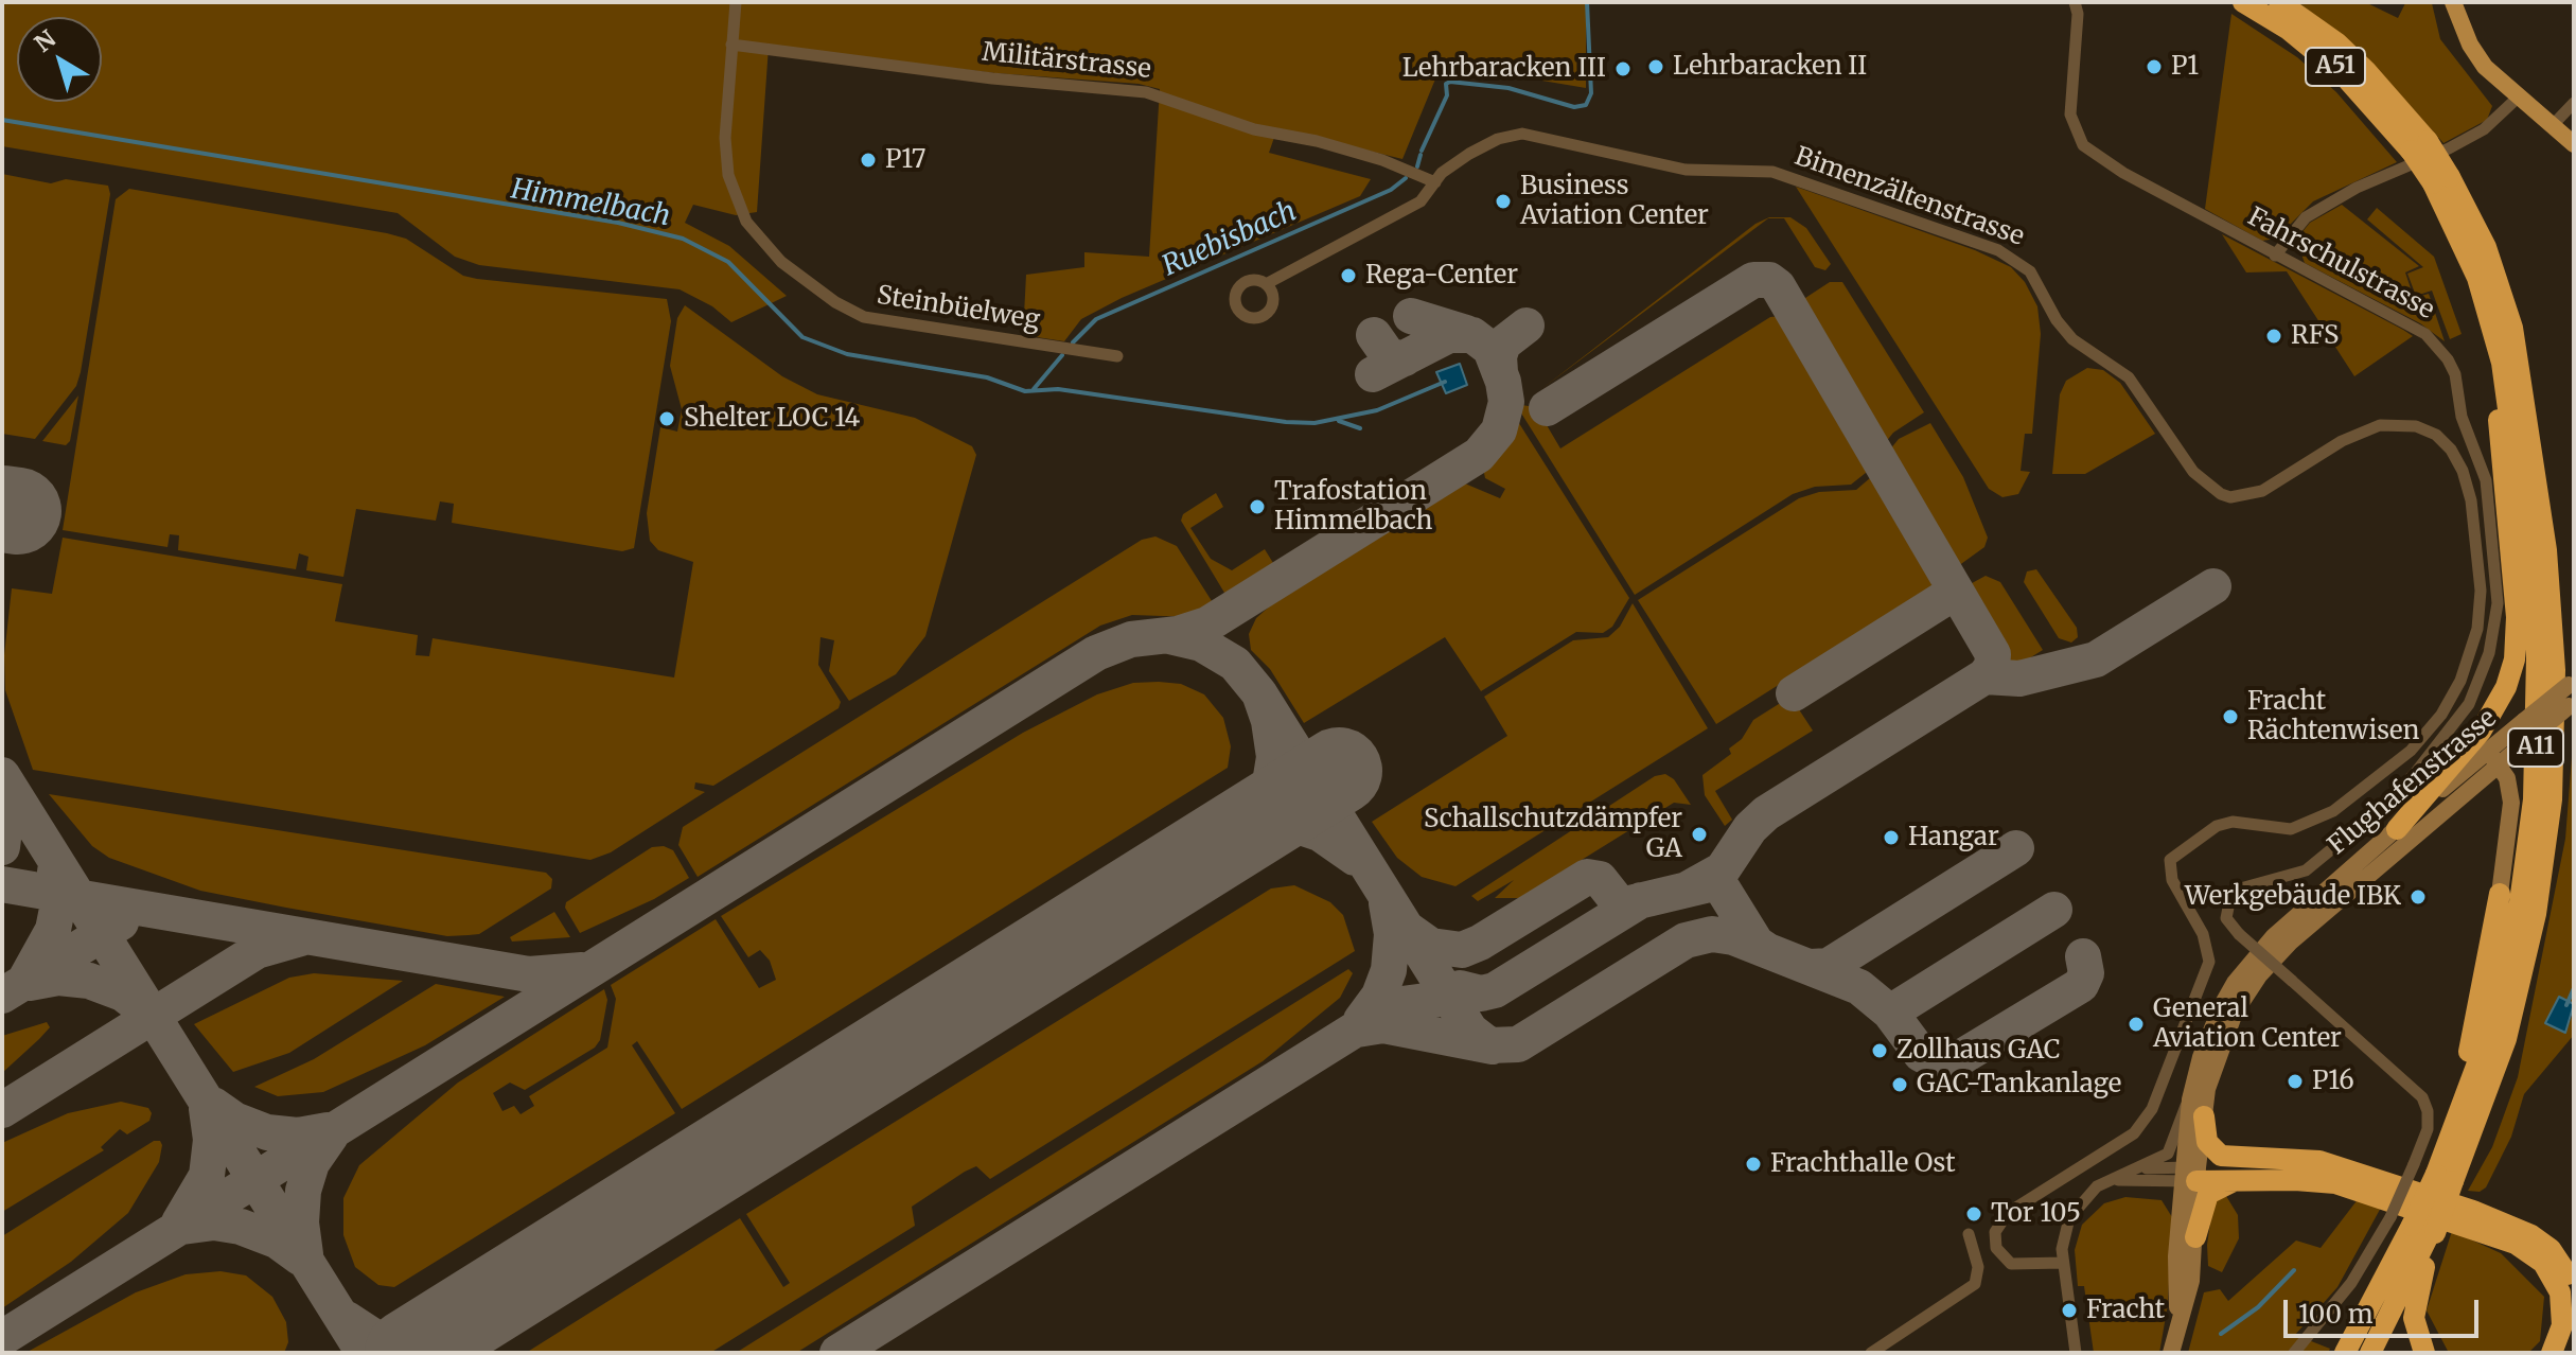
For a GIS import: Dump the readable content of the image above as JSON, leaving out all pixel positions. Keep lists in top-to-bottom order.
{
  "streets": {
    "highway": ["A51", "A11"],
    "main road": ["Flughafenstrasse"],
    "street": [
      "Militärstrasse",
      "Bimenzältenstrasse",
      "Fahrschulstrasse",
      "Steinbüelweg"
    ]
  },
  "crossings": [
    ["Militärstrasse", "Bimenzältenstrasse"],
    ["Militärstrasse", "Steinbüelweg"],
    ["A51", "A11"],
    ["Bimenzältenstrasse", "Flughafenstrasse"]
  ],
  "water": ["Himmelbach", "Ruebisbach"],
  "places": [
    "Lehrbaracken II",
    "P1",
    "Lehrbaracken III",
    "P17",
    "Business Aviation Center",
    "Rega-Center",
    "RFS",
    "Shelter LOC 14",
    "Trafostation Himmelbach",
    "Fracht Rächtenwisen",
    "Schallschutzdämpfer GA",
    "Hangar",
    "Werkgebäude IBK",
    "General Aviation Center",
    "Zollhaus GAC",
    "P16",
    "GAC-Tankanlage",
    "Frachthalle Ost",
    "Tor 105",
    "Fracht"
  ],
  "scale_bar": "100 m",
  "north": "top left"
}
